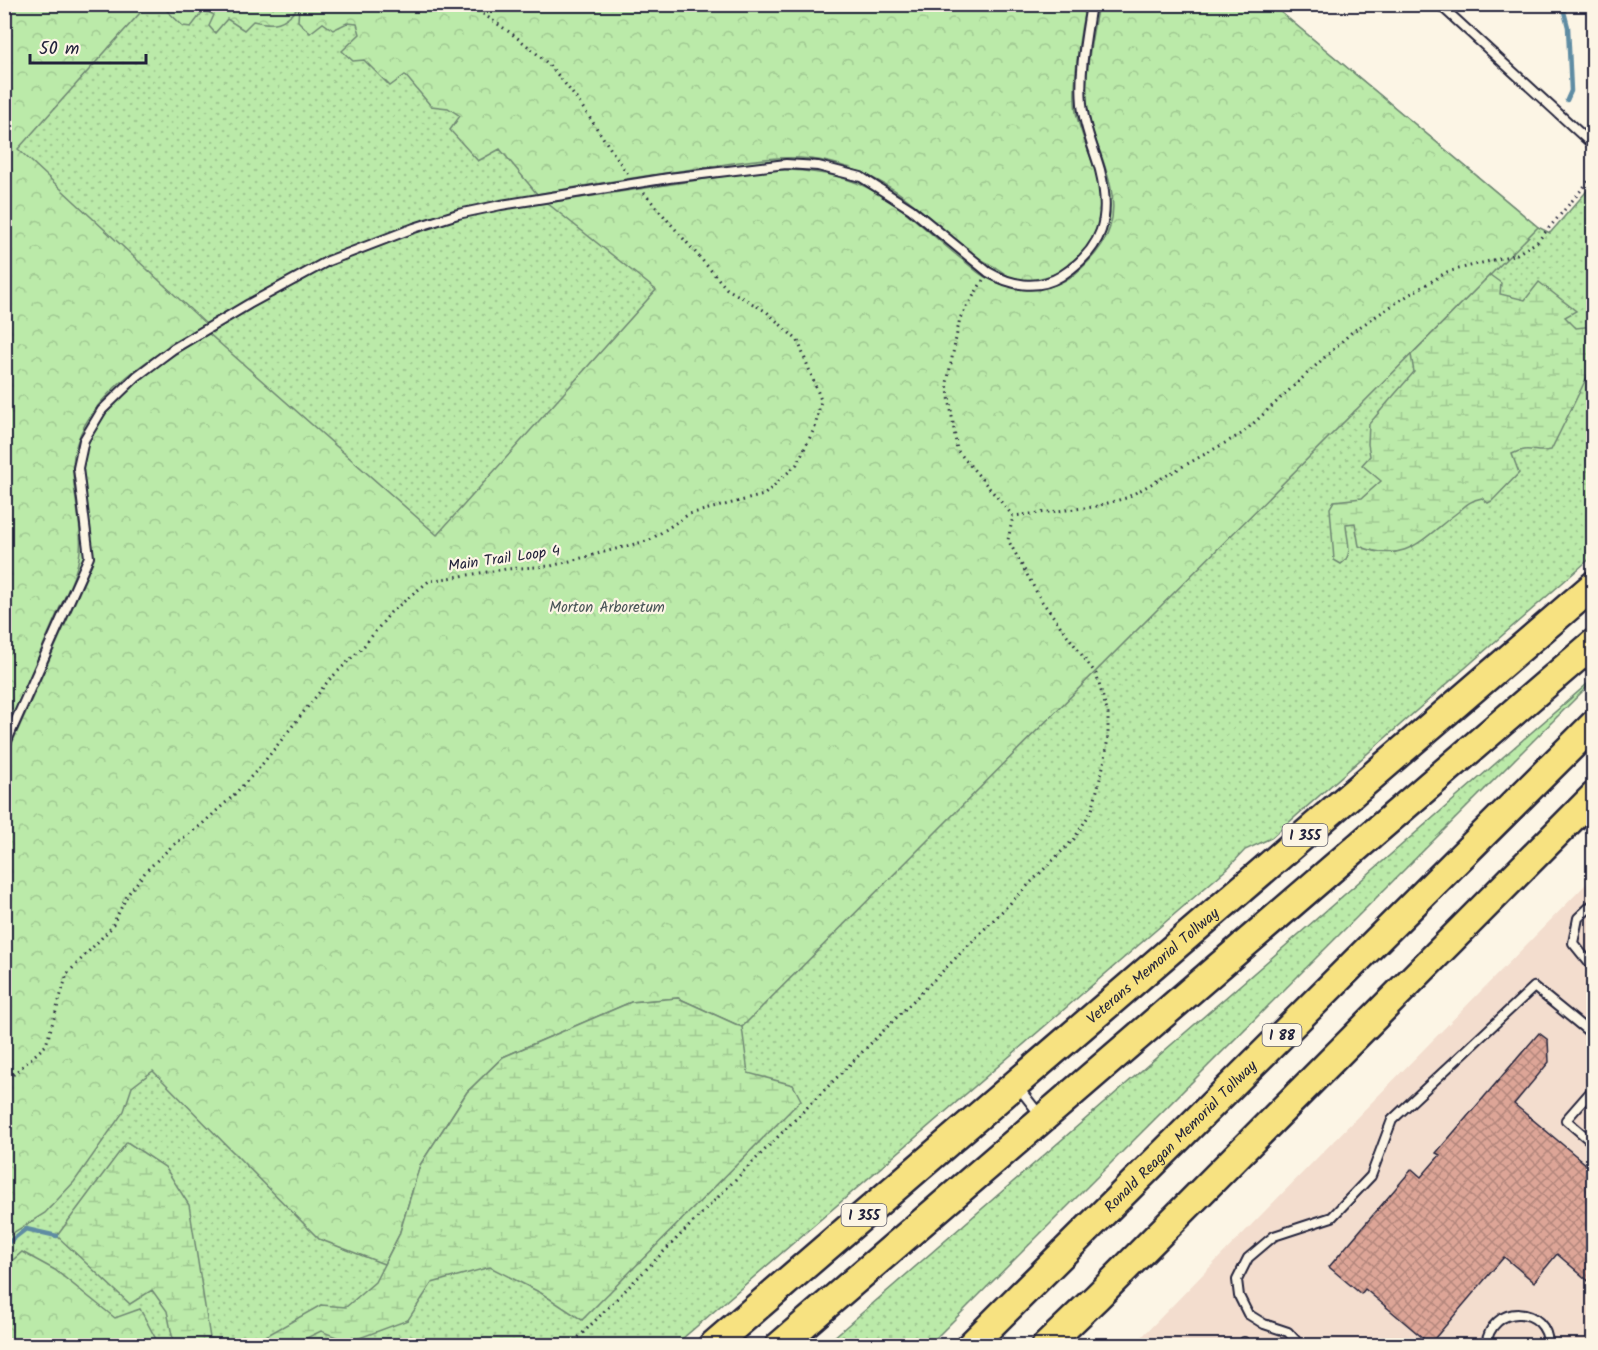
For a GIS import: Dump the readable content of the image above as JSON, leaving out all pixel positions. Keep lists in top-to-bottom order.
{
  "streets": {
    "highway": [
      "I 355",
      "Veterans Memorial Tollway",
      "I 88",
      "Ronald Reagan Memorial Tollway"
    ],
    "path": ["Main Trail Loop 4"]
  },
  "parks": ["Morton Arboretum"],
  "scale_bar": "50 m"
}
